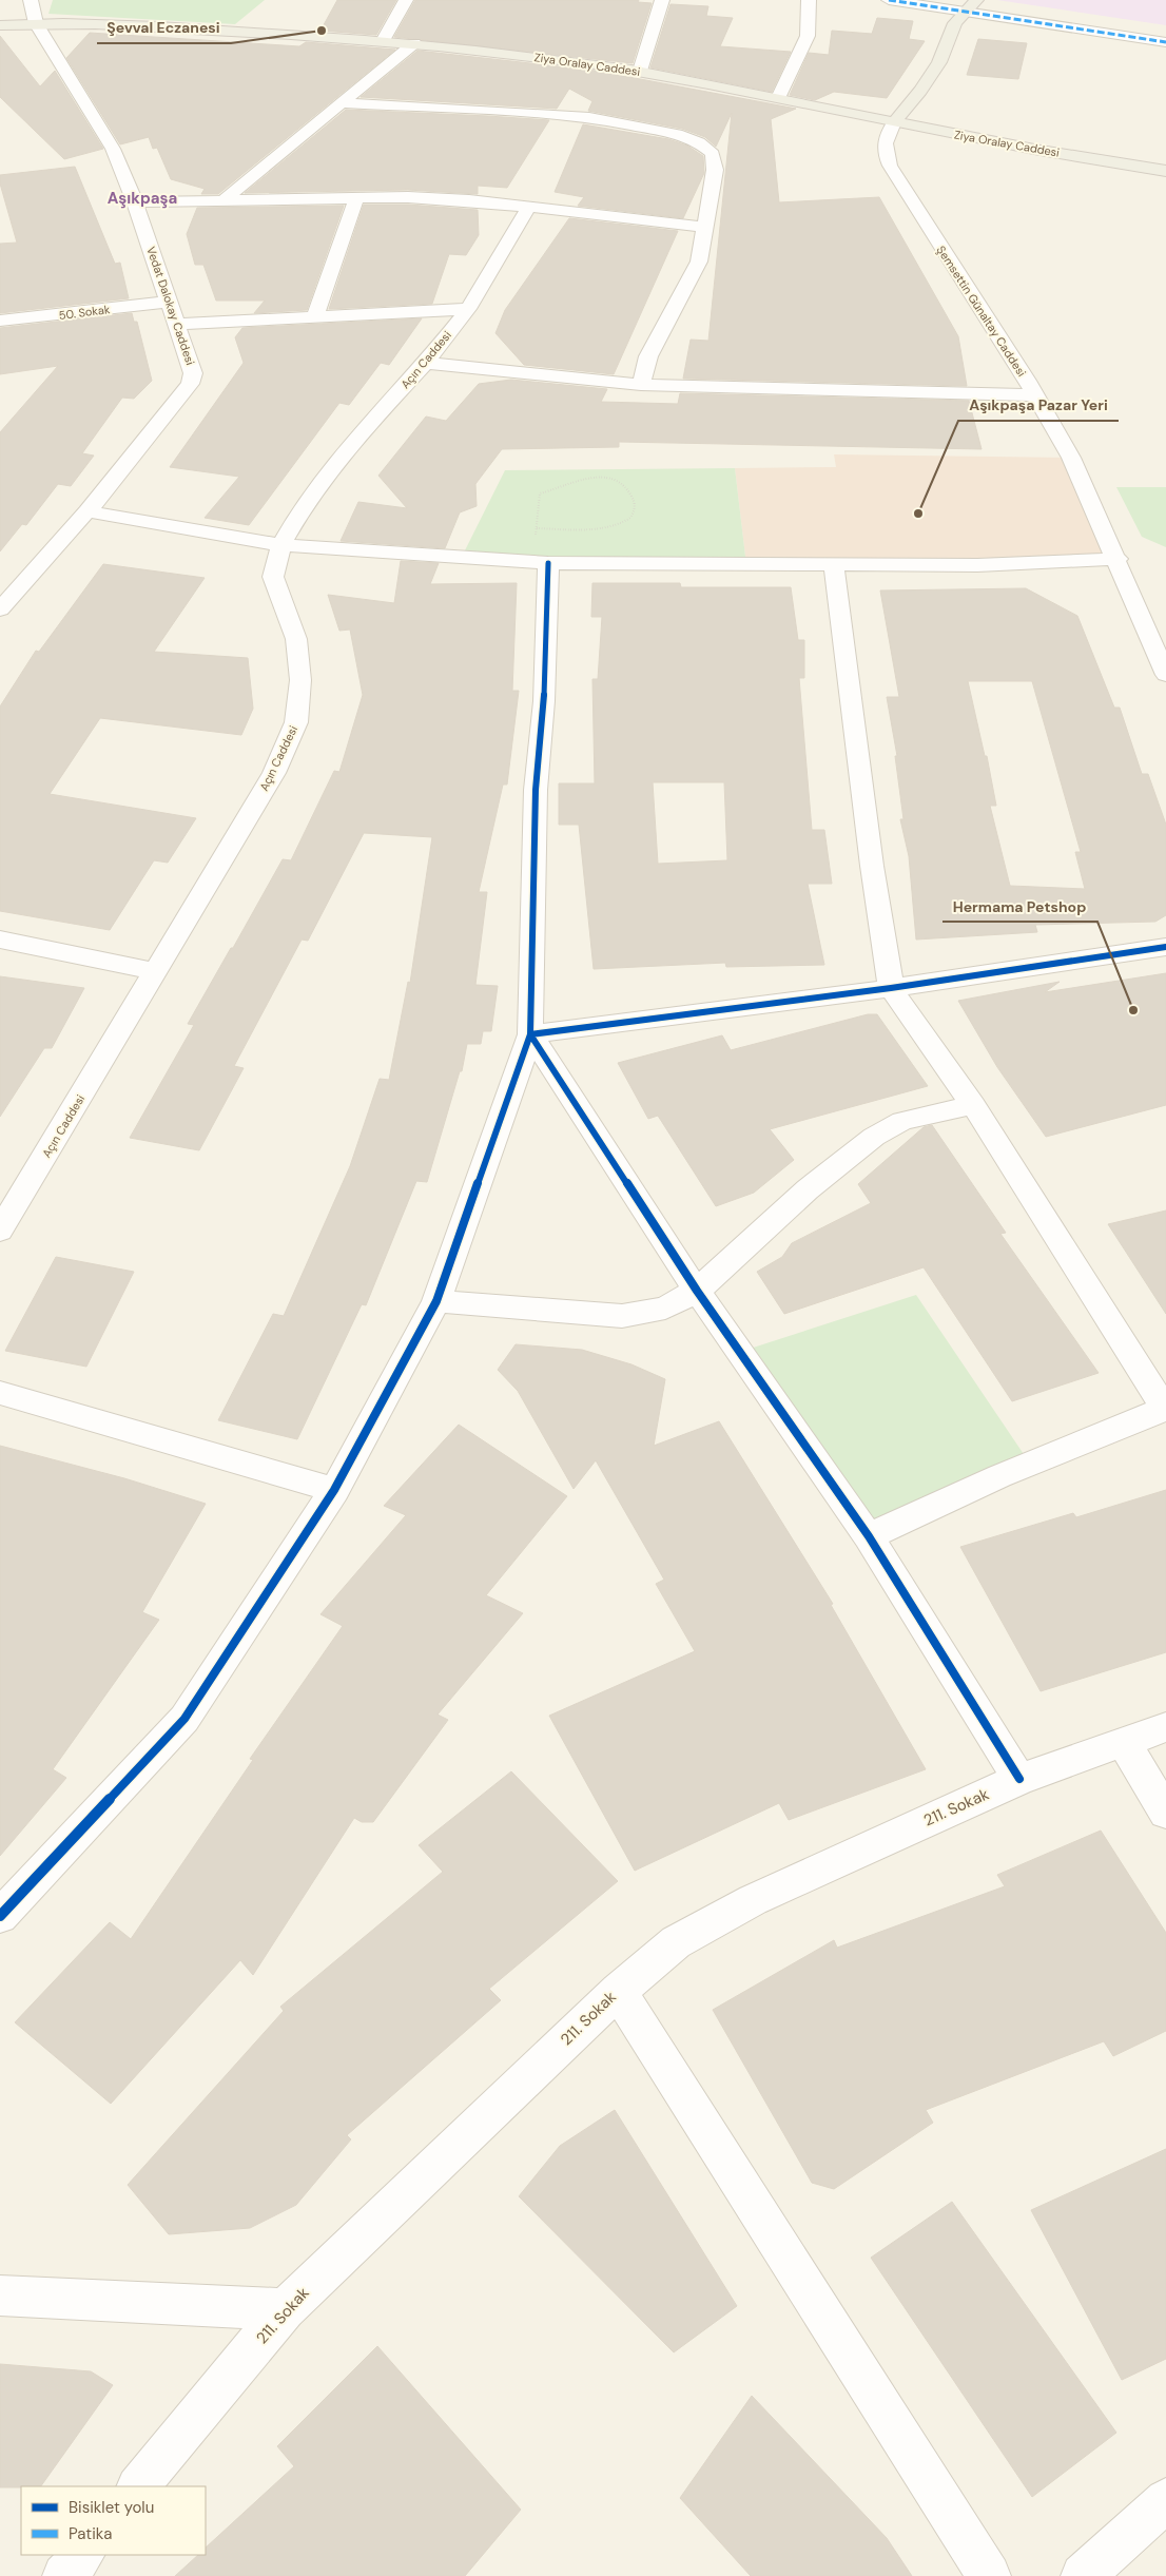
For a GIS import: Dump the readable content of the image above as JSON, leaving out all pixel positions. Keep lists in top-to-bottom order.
{
  "streets": {
    "main road": ["Ziya Oralay Caddesi"],
    "street": [
      "Vedat Dalokay Caddesi",
      "Şemsettin Günaltay Caddesi",
      "50. Sokak",
      "Açın Caddesi",
      "211. Sokak"
    ]
  },
  "crossings": [
    ["Ziya Oralay Caddesi", "Vedat Dalokay Caddesi"],
    ["Ziya Oralay Caddesi", "Şemsettin Günaltay Caddesi"],
    ["Vedat Dalokay Caddesi", "50. Sokak"]
  ],
  "districts": ["Aşıkpaşa"],
  "places": ["Şevval Eczanesi", "Aşıkpaşa Pazar Yeri", "Hermama Petshop"],
  "legend": ["Bisiklet yolu", "Patika"]
}
